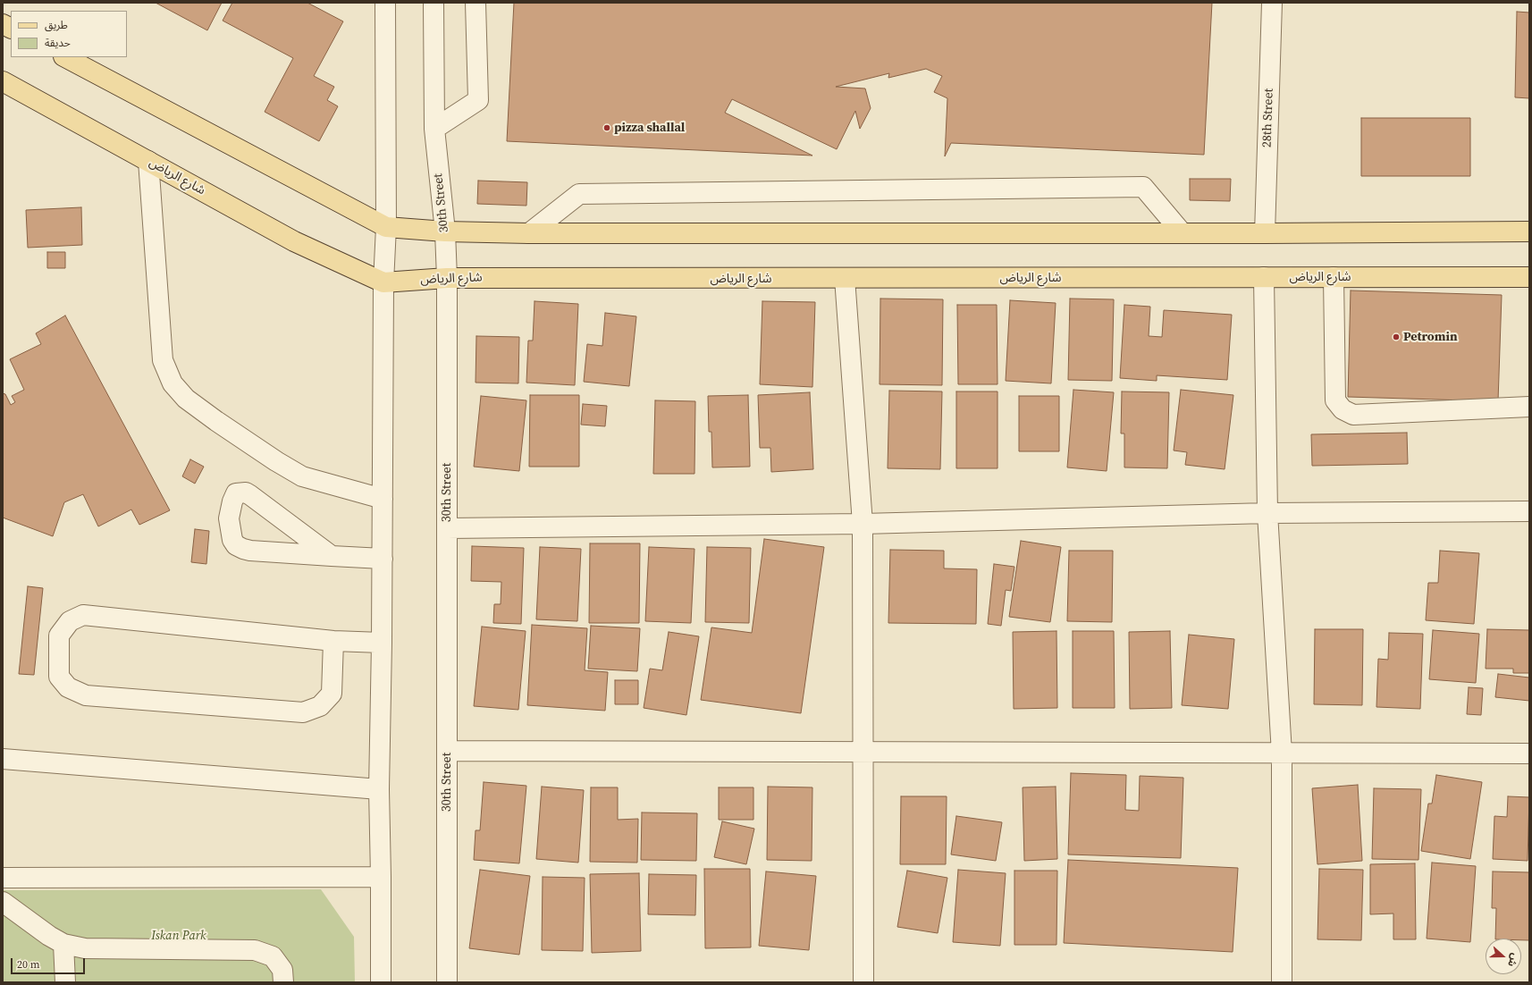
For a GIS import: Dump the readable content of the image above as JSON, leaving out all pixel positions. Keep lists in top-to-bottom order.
{
  "streets": {
    "main road": ["شارع الرياض"],
    "street": ["28th Street", "30th Street"]
  },
  "crossings": [
    ["شارع الرياض", "30th Street"]
  ],
  "parks": ["Iskan Park"],
  "places": ["pizza shallal", "Petromin"],
  "legend": ["طريق", "حديقة"],
  "scale_bar": "20 m",
  "north": "right"
}
